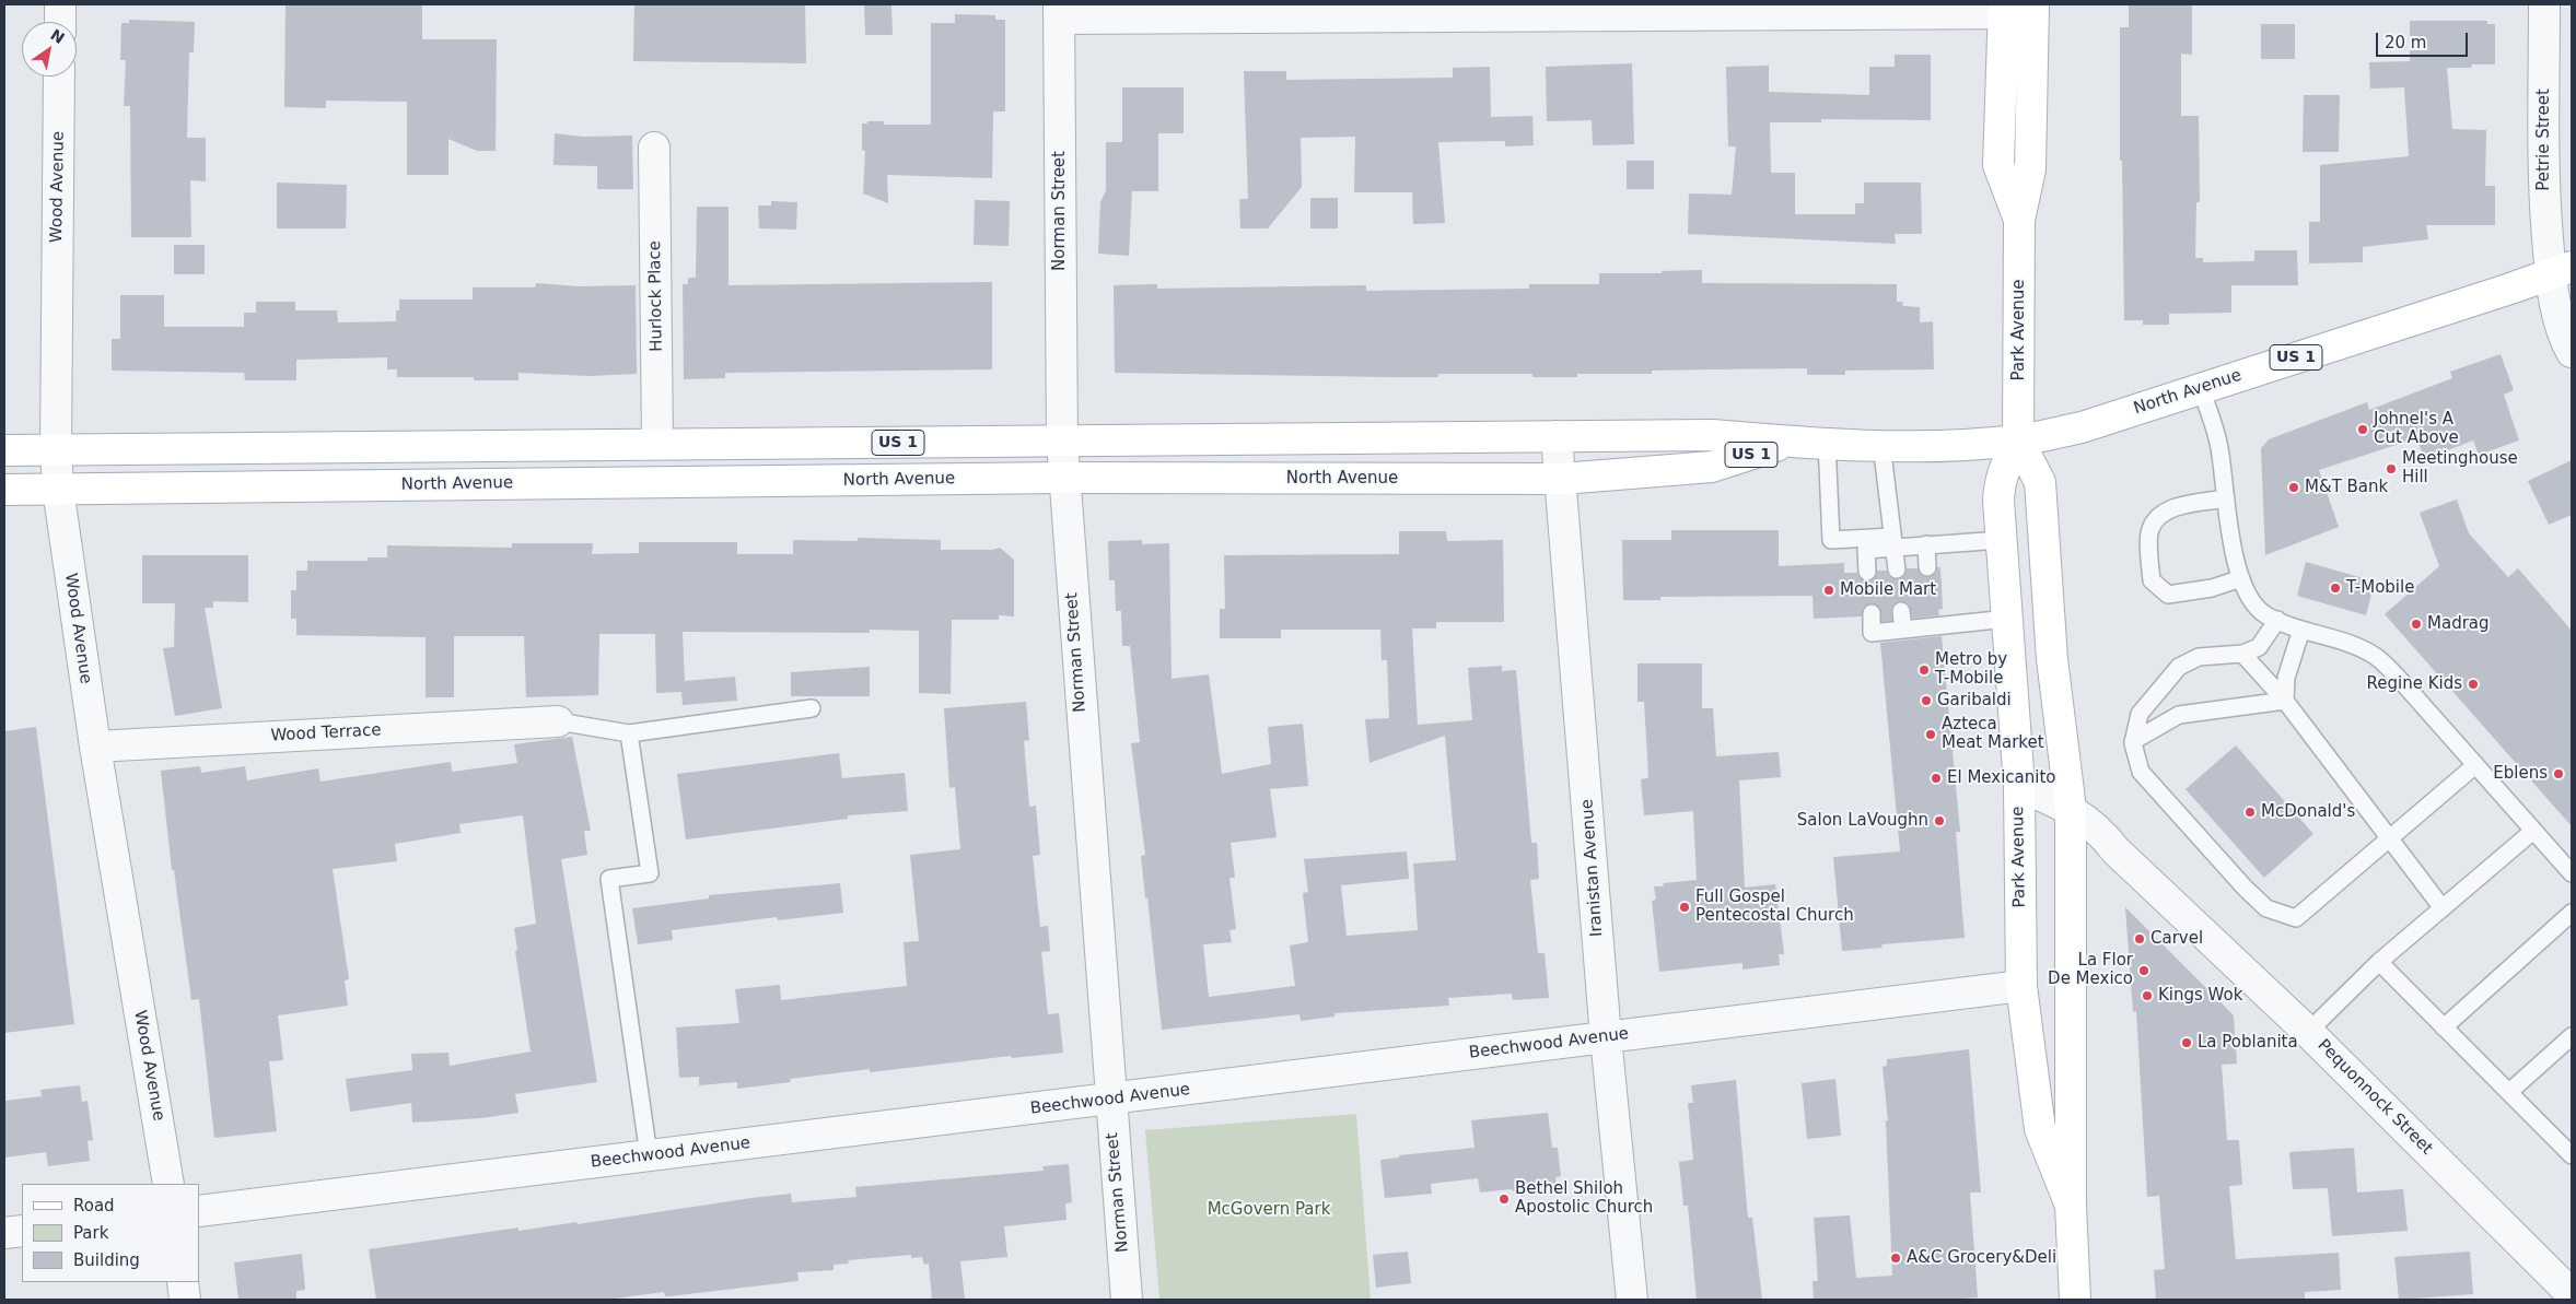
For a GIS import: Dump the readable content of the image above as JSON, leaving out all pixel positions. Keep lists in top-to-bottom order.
{
  "streets": {
    "main road": ["Park Avenue", "US 1", "North Avenue"],
    "street": [
      "Petrie Street",
      "Wood Avenue",
      "Norman Street",
      "Hurlock Place",
      "Wood Terrace",
      "Iranistan Avenue",
      "Beechwood Avenue",
      "Pequonnock Street"
    ]
  },
  "crossings": [
    ["Petrie Street", "North Avenue"],
    ["Wood Avenue", "North Avenue"],
    ["Wood Avenue", "Wood Terrace"],
    ["Norman Street", "North Avenue"],
    ["Norman Street", "Beechwood Avenue"],
    ["Hurlock Place", "North Avenue"],
    ["Park Avenue", "North Avenue"],
    ["Park Avenue", "Beechwood Avenue"],
    ["Park Avenue", "Pequonnock Street"],
    ["North Avenue", "Iranistan Avenue"],
    ["Iranistan Avenue", "Beechwood Avenue"]
  ],
  "parks": ["McGovern Park"],
  "places": [
    "Johnel's A Cut Above",
    "Meetinghouse Hill",
    "M&T Bank",
    "T-Mobile",
    "Mobile Mart",
    "Madrag",
    "Metro by T-Mobile",
    "Regine Kids",
    "Garibaldi",
    "Azteca Meat Market",
    "Eblens",
    "El Mexicanito",
    "McDonald's",
    "Salon LaVoughn",
    "Full Gospel Pentecostal Church",
    "Carvel",
    "La Flor De Mexico",
    "Kings Wok",
    "La Poblanita",
    "Bethel Shiloh Apostolic Church",
    "A&C Grocery&Deli"
  ],
  "legend": ["Road", "Park", "Building"],
  "scale_bar": "20 m",
  "north": "top right"
}
